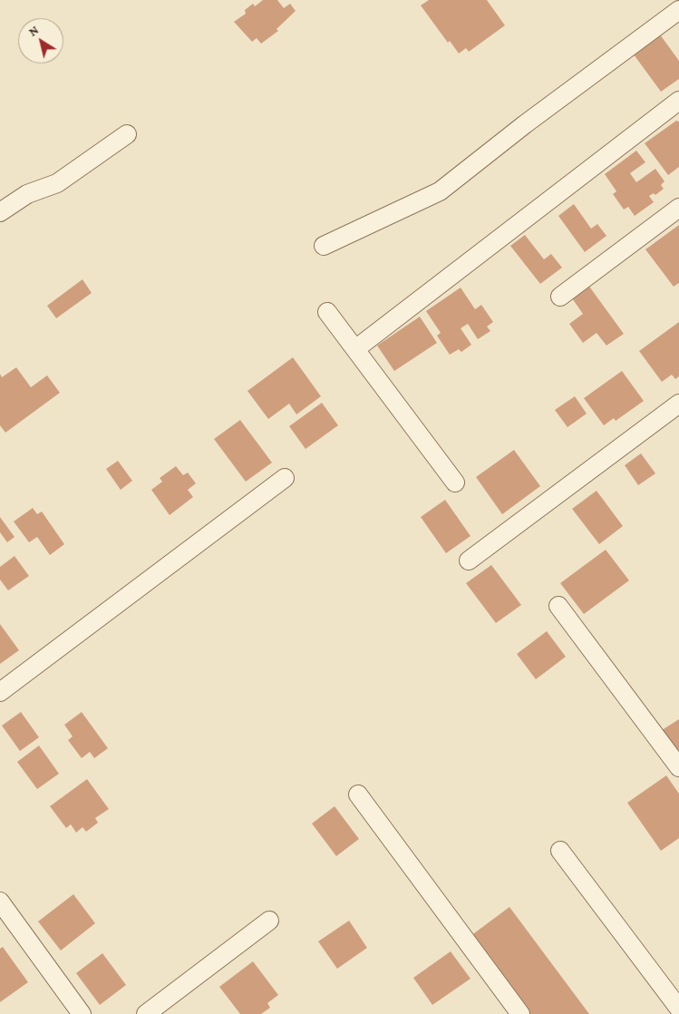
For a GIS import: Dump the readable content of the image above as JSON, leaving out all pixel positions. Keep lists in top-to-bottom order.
{
  "north": "top left"
}
